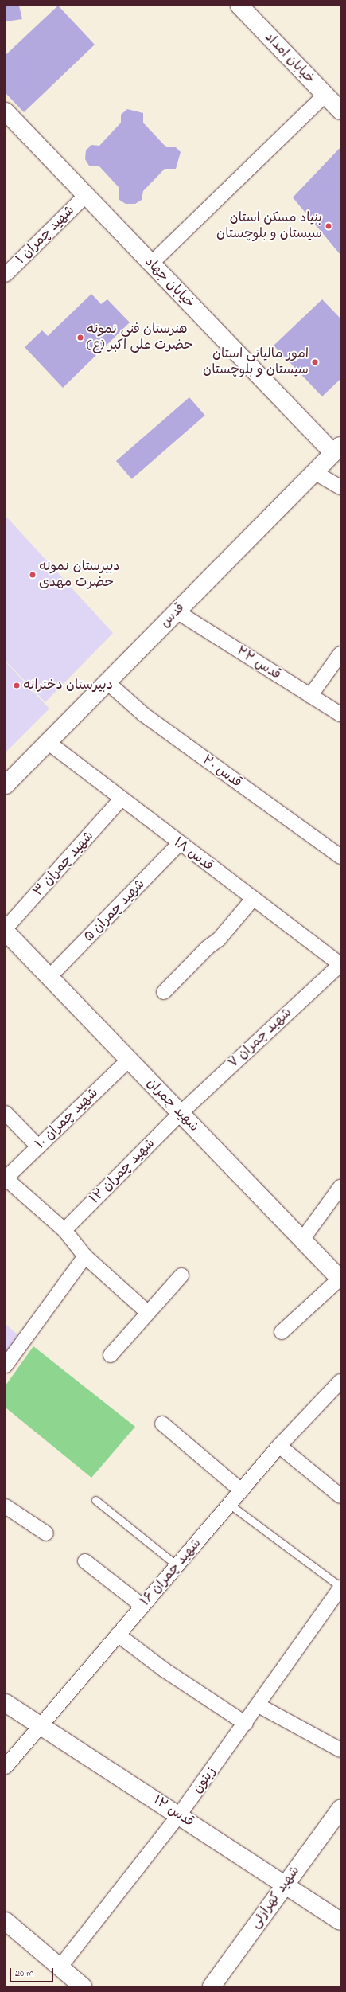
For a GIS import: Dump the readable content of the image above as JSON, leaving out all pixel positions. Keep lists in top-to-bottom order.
{
  "streets": {
    "street": [
      "خیابان امداد",
      "شهید چمران ۱",
      "خیابان جهاد",
      "قدس",
      "قدس ۲۲",
      "قدس ۲۰",
      "قدس ۱۸",
      "شهید چمران ۳",
      "شهید چمران ۵",
      "شهید چمران ۷",
      "شهید چمران",
      "شهید چمران ۱۰",
      "شهید چمران ۱۲",
      "شهید چمران ۱۶",
      "زیتون",
      "قدس ۱۲",
      "شهید کهرازئی"
    ]
  },
  "crossings": [
    ["شهید چمران ۱", "خیابان جهاد"],
    ["خیابان جهاد", "قدس"],
    ["قدس", "قدس ۲۲"],
    ["قدس", "قدس ۲۰"],
    ["قدس", "قدس ۱۸"],
    ["قدس ۱۸", "شهید چمران ۳"],
    ["قدس ۱۸", "شهید چمران ۵"],
    ["قدس ۱۸", "شهید چمران ۷"],
    ["شهید چمران ۵", "شهید چمران"],
    ["شهید چمران ۷", "شهید چمران"],
    ["شهید چمران ۷", "شهید چمران ۱۲"],
    ["شهید چمران", "شهید چمران ۱۰"],
    ["شهید چمران", "شهید چمران ۱۲"],
    ["شهید چمران ۱۶", "قدس ۱۲"],
    ["زیتون", "قدس ۱۲"],
    ["قدس ۱۲", "شهید کهرازئی"]
  ],
  "places": [
    "بنیاد مسکن استان سیستان و بلوچستان",
    "هنرستان فنی نمونه حضرت علی اکبر (ع)",
    "امور مالیاتی استان سیستان و بلوچستان",
    "دبیرستان نمونه حضرت مهدی",
    "دبیرستان دخترانه"
  ],
  "scale_bar": "20 m"
}
